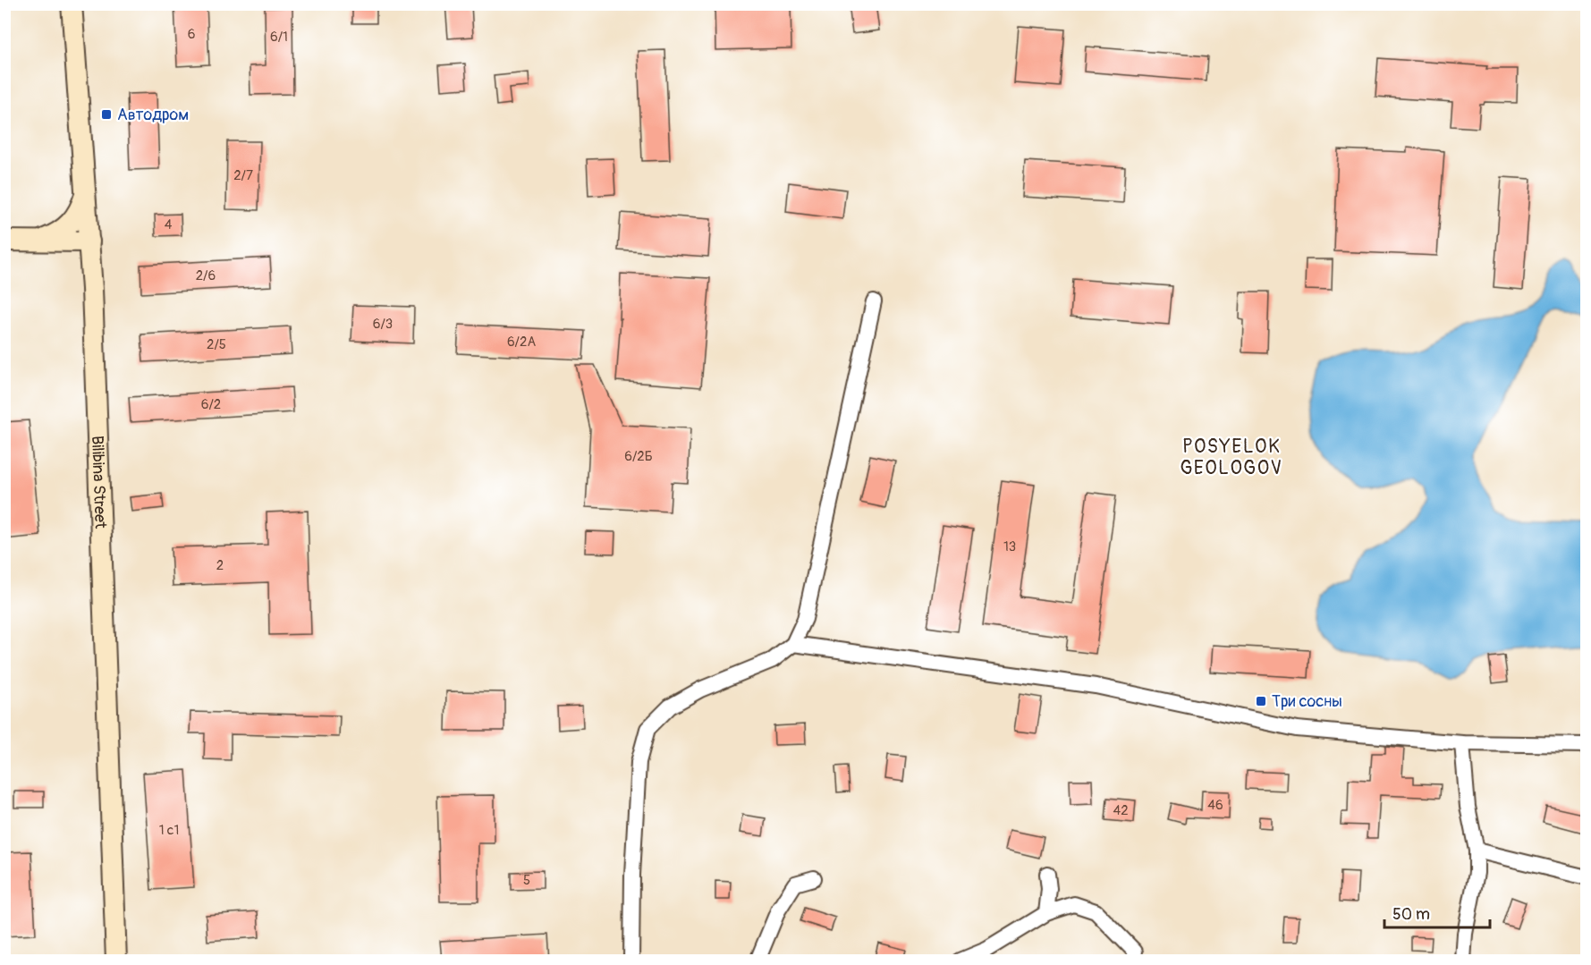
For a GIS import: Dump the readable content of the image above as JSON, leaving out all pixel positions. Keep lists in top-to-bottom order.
{
  "streets": {
    "main road": ["Bilibina Street"]
  },
  "districts": ["POSYELOK GEOLOGOV"],
  "places": {
    "transit": ["Автодром", "Три сосны"]
  },
  "house_numbers": [
    "6",
    "6/1",
    "2/7",
    "4",
    "2/6",
    "6/3",
    "6/2А",
    "2/5",
    "6/2",
    "6/2Б",
    "13",
    "2",
    "46",
    "42",
    "1 с1",
    "5"
  ],
  "scale_bar": "50 m"
}
